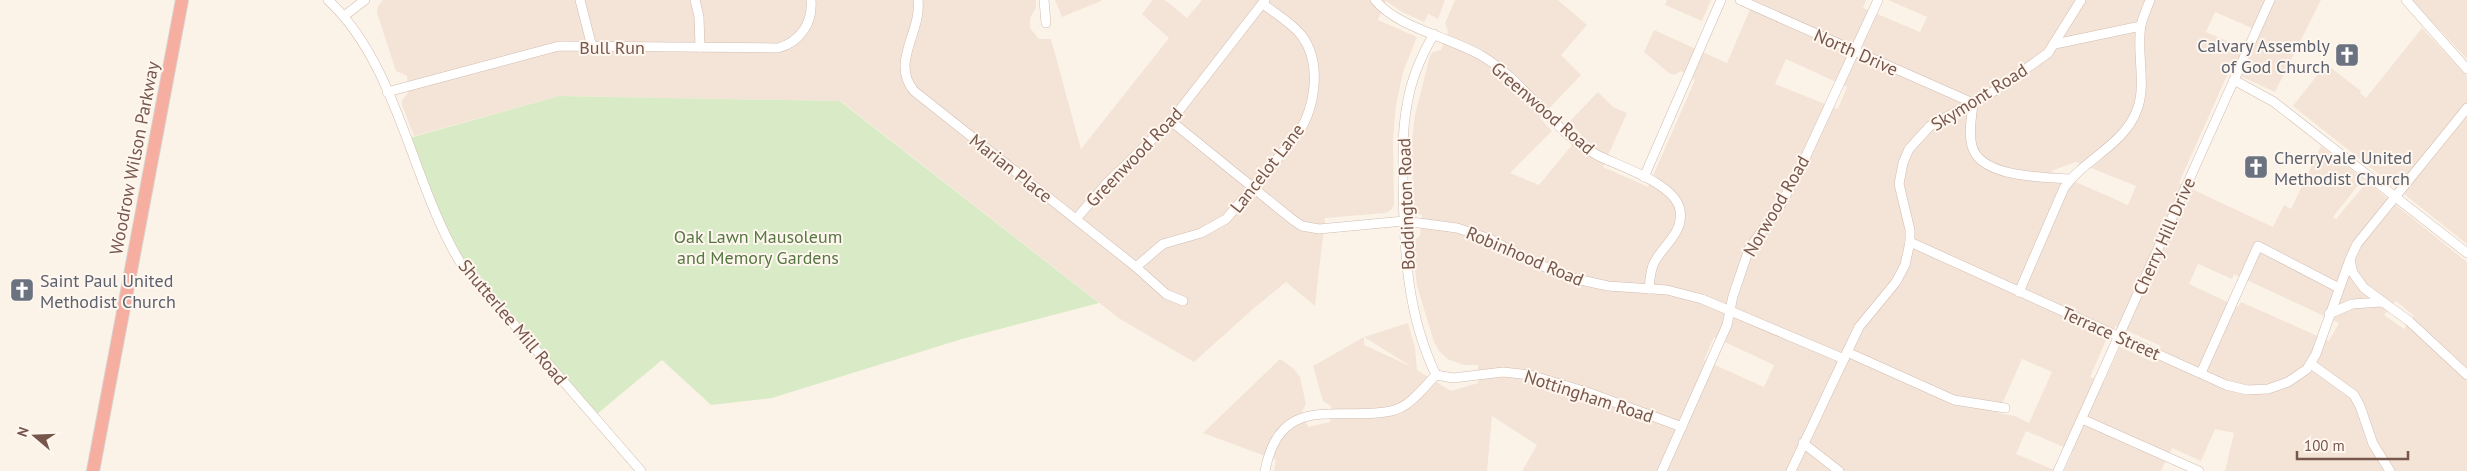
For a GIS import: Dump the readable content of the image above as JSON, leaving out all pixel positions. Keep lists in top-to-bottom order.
{
  "streets": {
    "highway": ["Woodrow Wilson Parkway"],
    "street": [
      "Bull Run",
      "North Drive",
      "Skymont Road",
      "Greenwood Road",
      "Marian Place",
      "Lancelot Lane",
      "Boddington Road",
      "Norwood Road",
      "Cherry Hill Drive",
      "Robinhood Road",
      "Shutterlee Mill Road",
      "Terrace Street",
      "Nottingham Road"
    ]
  },
  "crossings": [
    ["Bull Run", "Shutterlee Mill Road"],
    ["North Drive", "Skymont Road"],
    ["North Drive", "Norwood Road"],
    ["Skymont Road", "Robinhood Road"],
    ["Skymont Road", "Terrace Street"],
    ["Greenwood Road", "Marian Place"],
    ["Greenwood Road", "Lancelot Lane"],
    ["Greenwood Road", "Boddington Road"],
    ["Greenwood Road", "Robinhood Road"],
    ["Marian Place", "Lancelot Lane"],
    ["Lancelot Lane", "Robinhood Road"],
    ["Boddington Road", "Robinhood Road"],
    ["Boddington Road", "Nottingham Road"],
    ["Norwood Road", "Robinhood Road"],
    ["Norwood Road", "Nottingham Road"],
    ["Cherry Hill Drive", "Terrace Street"]
  ],
  "parks": ["Oak Lawn Mausoleum and Memory Gardens"],
  "places": {
    "church": ["Calvary Assembly of God Church", "Cherryvale United Methodist Church", "Saint Paul United Methodist Church"]
  },
  "scale_bar": "100 m",
  "north": "left"
}
